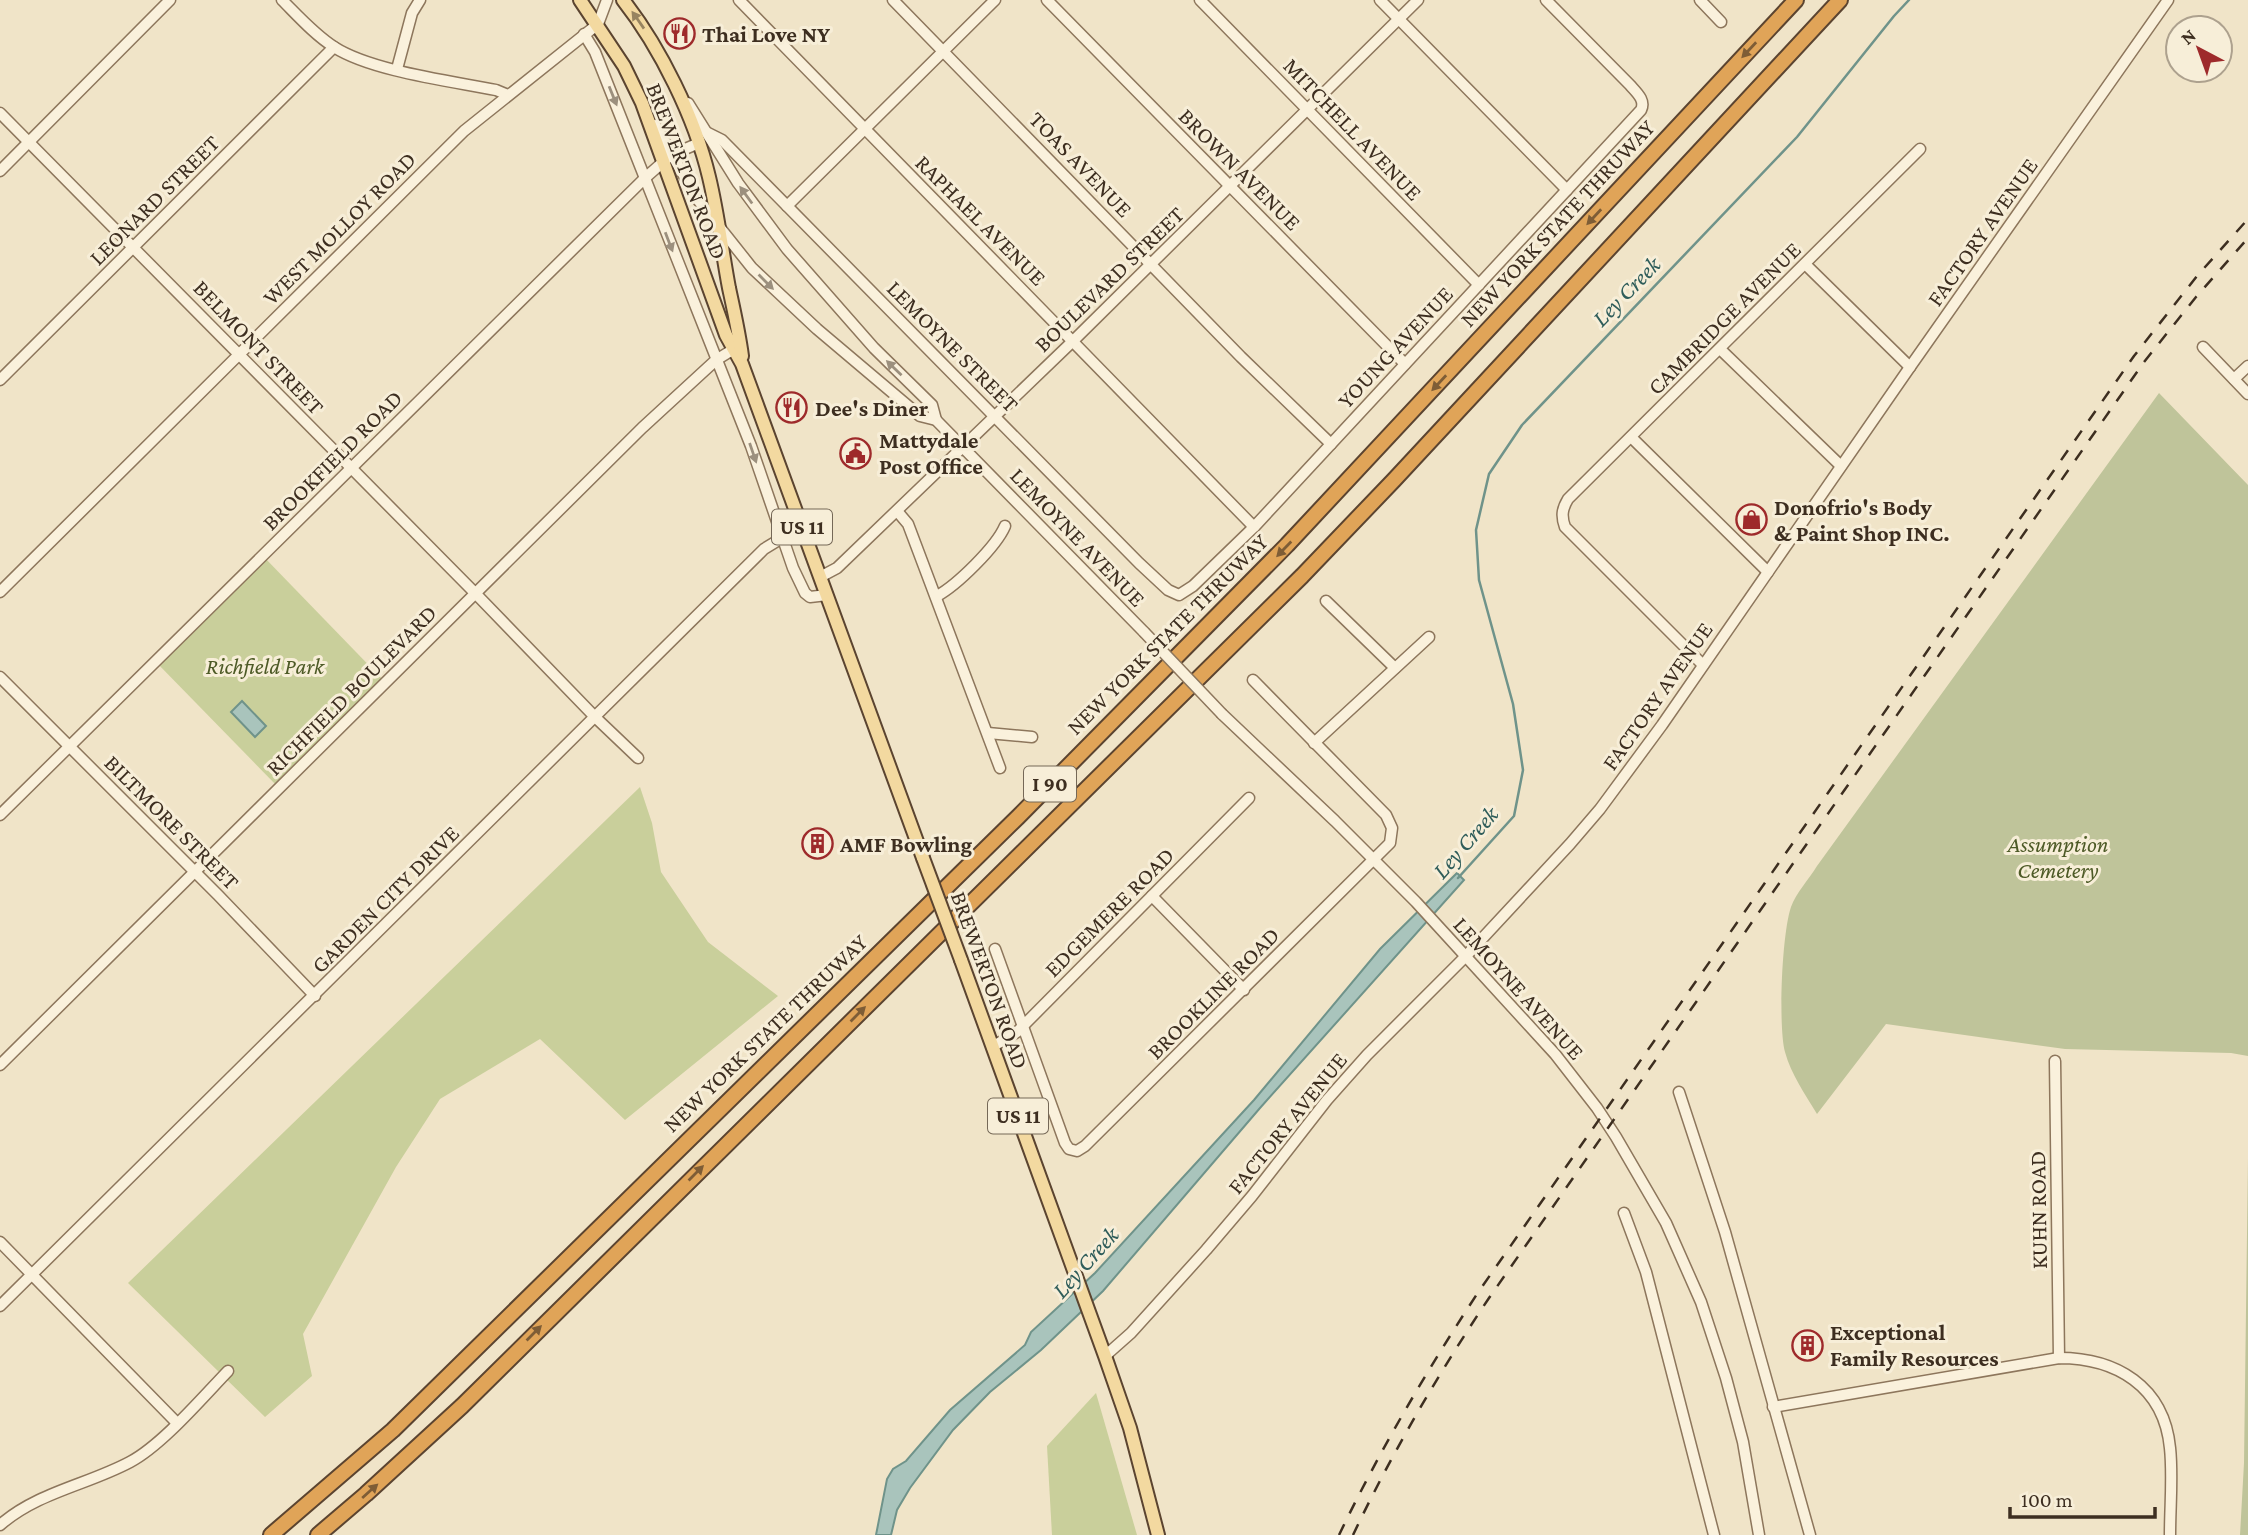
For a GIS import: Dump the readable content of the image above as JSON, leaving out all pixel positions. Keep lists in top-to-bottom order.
{
  "streets": {
    "highway": ["NEW YORK STATE THRUWAY", "I 90"],
    "main road": ["BREWERTON ROAD", "US 11"],
    "street": [
      "MITCHELL AVENUE",
      "TOAS AVENUE",
      "BROWN AVENUE",
      "LEONARD STREET",
      "RAPHAEL AVENUE",
      "WEST MOLLOY ROAD",
      "FACTORY AVENUE",
      "BOULEVARD STREET",
      "CAMBRIDGE AVENUE",
      "LEMOYNE STREET",
      "BELMONT STREET",
      "YOUNG AVENUE",
      "BROOKFIELD ROAD",
      "LEMOYNE AVENUE",
      "RICHFIELD BOULEVARD",
      "BILTMORE STREET",
      "GARDEN CITY DRIVE",
      "EDGEMERE ROAD",
      "BROOKLINE ROAD",
      "KUHN ROAD"
    ]
  },
  "crossings": [
    ["MITCHELL AVENUE", "BOULEVARD STREET"],
    ["MITCHELL AVENUE", "YOUNG AVENUE"],
    ["TOAS AVENUE", "BOULEVARD STREET"],
    ["TOAS AVENUE", "YOUNG AVENUE"],
    ["BROWN AVENUE", "BOULEVARD STREET"],
    ["BROWN AVENUE", "YOUNG AVENUE"],
    ["BREWERTON ROAD", "WEST MOLLOY ROAD"],
    ["BREWERTON ROAD", "FACTORY AVENUE"],
    ["BREWERTON ROAD", "BOULEVARD STREET"],
    ["BREWERTON ROAD", "LEMOYNE STREET"],
    ["BREWERTON ROAD", "BROOKFIELD ROAD"],
    ["BREWERTON ROAD", "LEMOYNE AVENUE"],
    ["BREWERTON ROAD", "RICHFIELD BOULEVARD"],
    ["BREWERTON ROAD", "GARDEN CITY DRIVE"],
    ["BREWERTON ROAD", "EDGEMERE ROAD"],
    ["LEONARD STREET", "BELMONT STREET"],
    ["RAPHAEL AVENUE", "BOULEVARD STREET"],
    ["RAPHAEL AVENUE", "YOUNG AVENUE"],
    ["WEST MOLLOY ROAD", "BELMONT STREET"],
    ["FACTORY AVENUE", "CAMBRIDGE AVENUE"],
    ["FACTORY AVENUE", "LEMOYNE AVENUE"],
    ["BOULEVARD STREET", "LEMOYNE STREET"],
    ["BOULEVARD STREET", "LEMOYNE AVENUE"],
    ["LEMOYNE STREET", "YOUNG AVENUE"],
    ["LEMOYNE STREET", "BROOKFIELD ROAD"],
    ["LEMOYNE STREET", "LEMOYNE AVENUE"],
    ["BELMONT STREET", "BROOKFIELD ROAD"],
    ["BELMONT STREET", "RICHFIELD BOULEVARD"],
    ["BELMONT STREET", "GARDEN CITY DRIVE"],
    ["BROOKFIELD ROAD", "LEMOYNE AVENUE"],
    ["BROOKFIELD ROAD", "BILTMORE STREET"],
    ["LEMOYNE AVENUE", "BROOKLINE ROAD"],
    ["RICHFIELD BOULEVARD", "BILTMORE STREET"],
    ["BILTMORE STREET", "GARDEN CITY DRIVE"],
    ["EDGEMERE ROAD", "BROOKLINE ROAD"]
  ],
  "water": ["Ley Creek"],
  "parks": ["Richfield Park", "Assumption Cemetery"],
  "places": {
    "restaurant": ["Thai Love NY", "Dee's Diner"],
    "public building": ["Mattydale Post Office"],
    "shop": ["Donofrio's Body & Paint Shop INC."],
    "building": ["AMF Bowling", "Exceptional Family Resources"]
  },
  "scale_bar": "100 m",
  "north": "top left"
}
